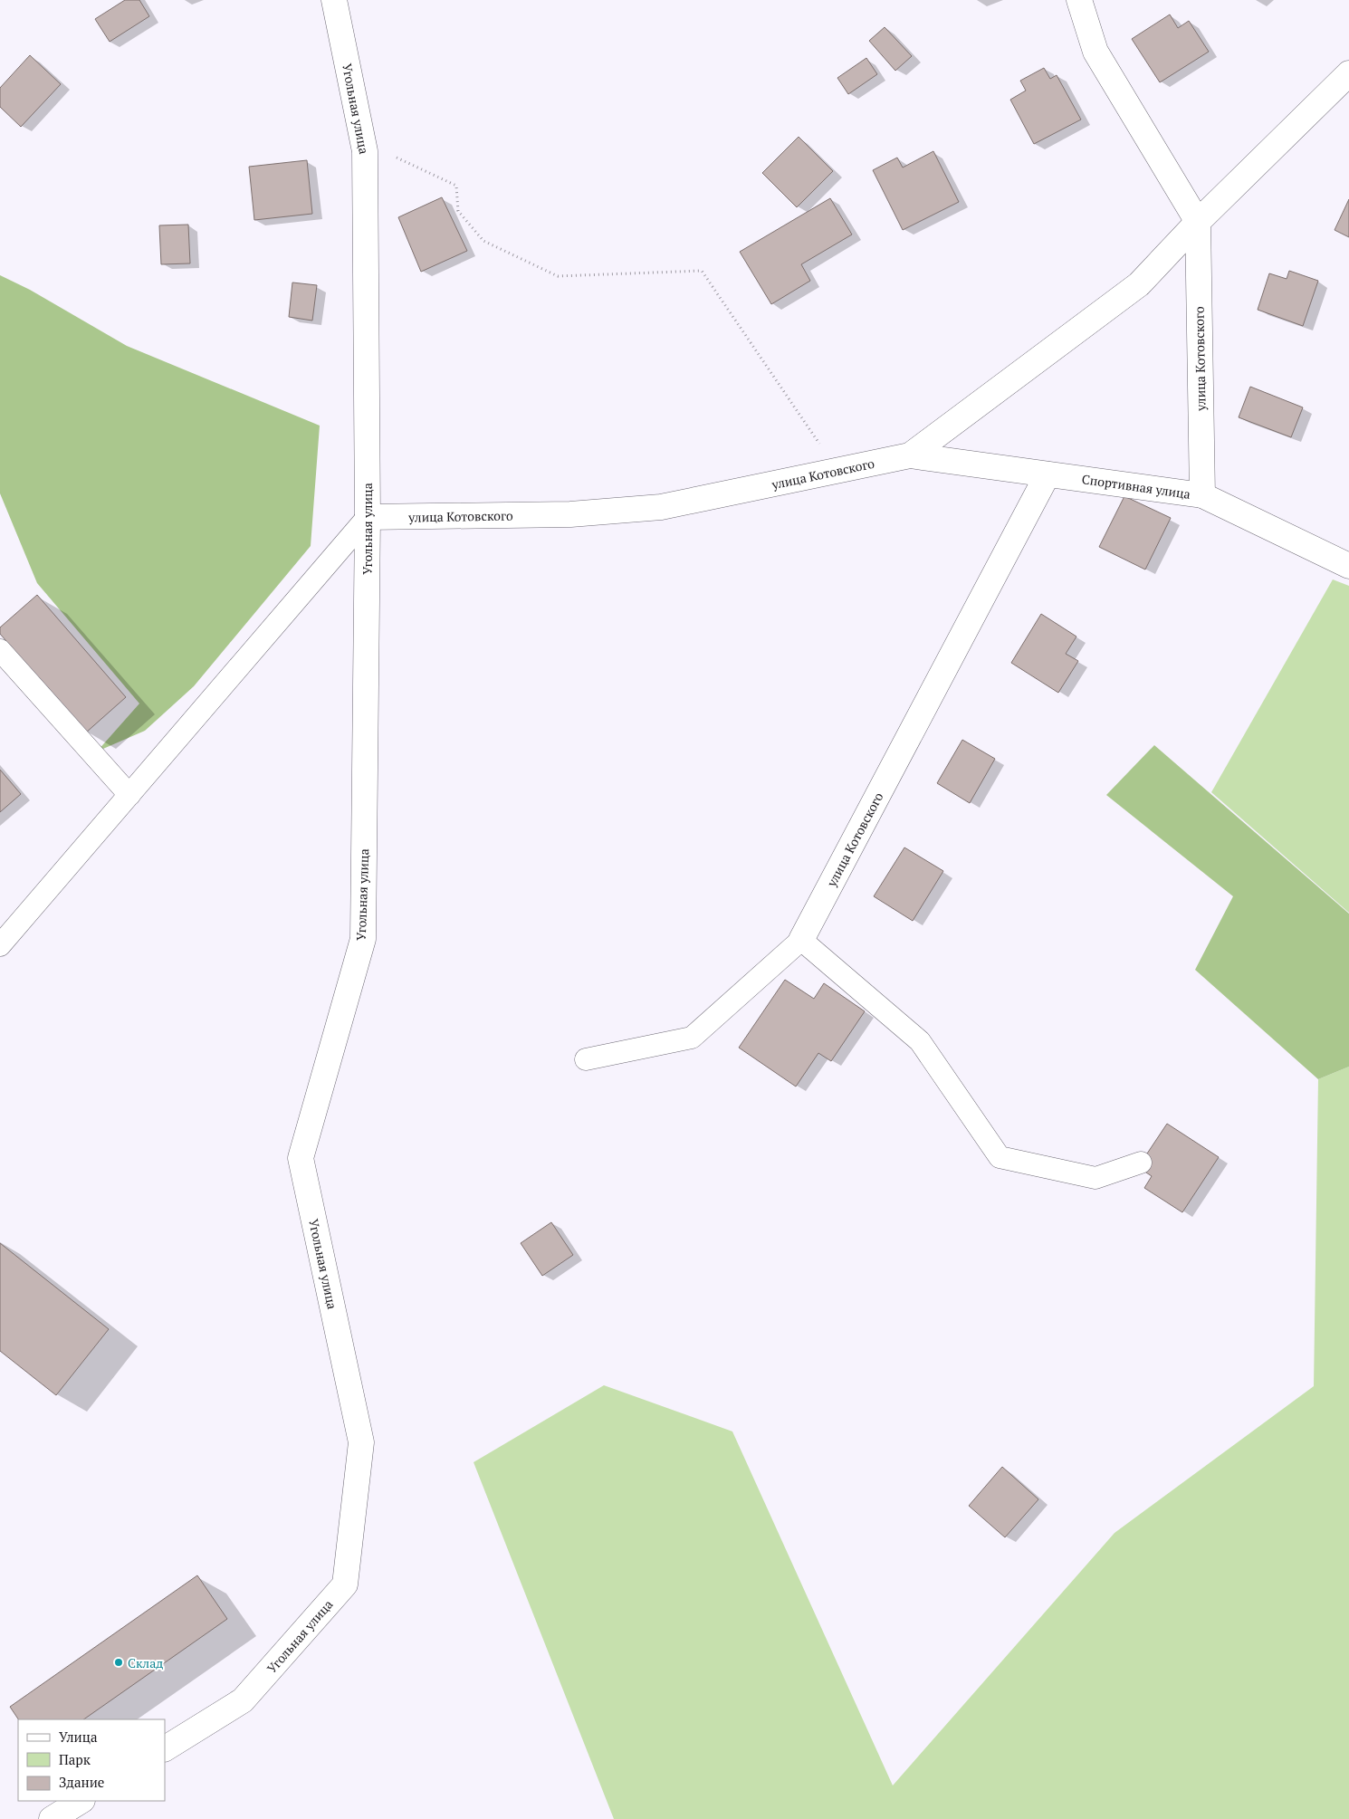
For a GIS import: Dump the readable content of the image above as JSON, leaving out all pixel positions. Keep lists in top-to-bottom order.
{
  "streets": {
    "street": ["Угольная улица", "улица Котовского", "Спортивная улица"]
  },
  "crossings": [
    ["Угольная улица", "улица Котовского"],
    ["улица Котовского", "Спортивная улица"]
  ],
  "places": ["Склад"],
  "legend": ["Улица", "Парк", "Здание"]
}
